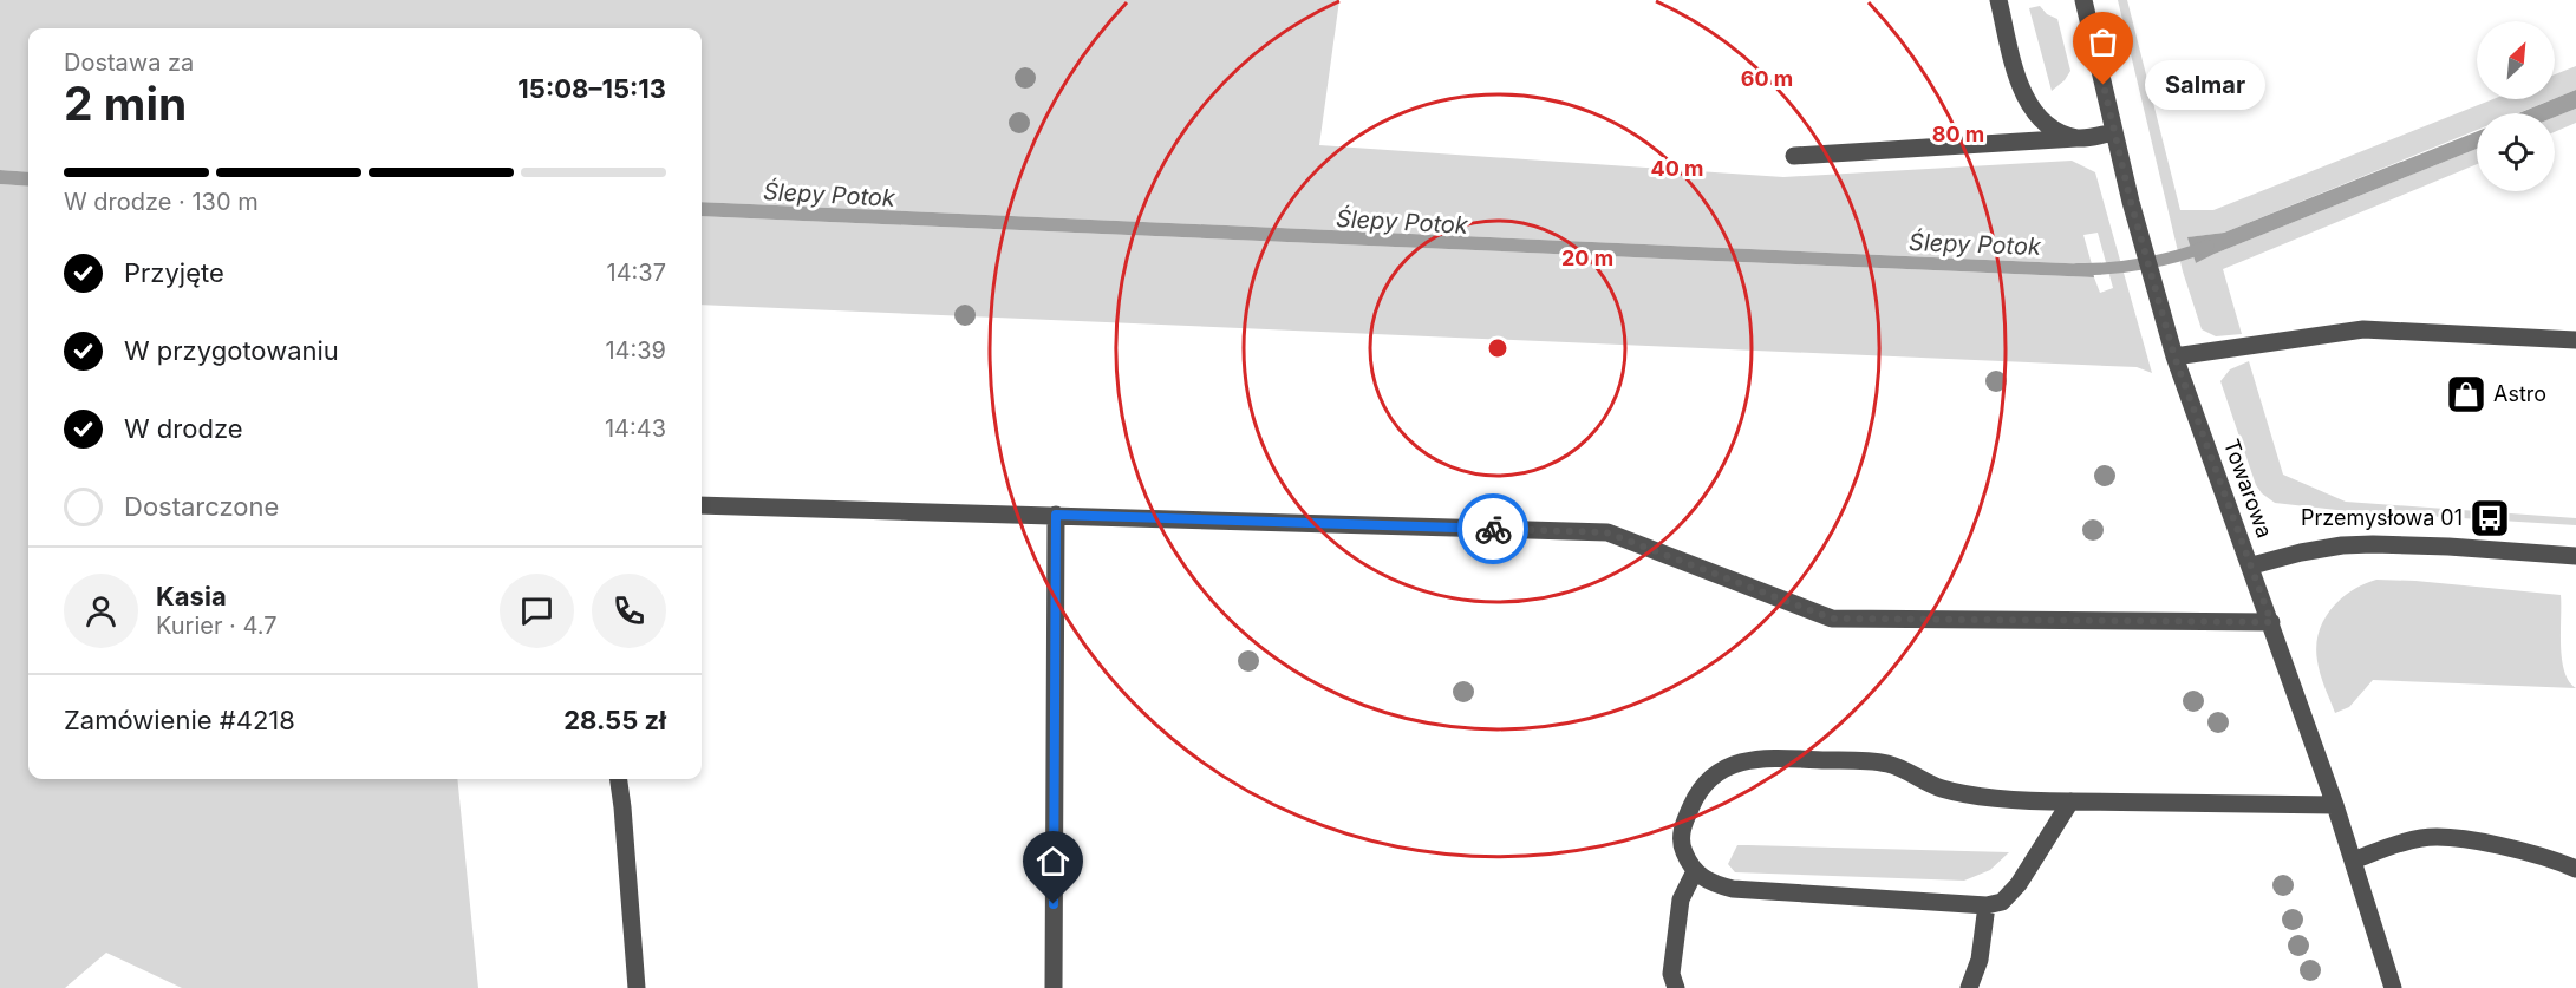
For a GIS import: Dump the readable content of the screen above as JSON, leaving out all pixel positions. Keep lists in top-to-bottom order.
{
  "streets": {
    "street": ["Towarowa"]
  },
  "water": ["Ślepy Potok"],
  "places": {
    "other": ["Salmar"],
    "shop": ["Astro"],
    "bus stop": ["Przemysłowa 01"]
  },
  "north": "top right",
  "page": {
    "heading": ["2 min", "Dostawa za", "15:08–15:13"],
    "panel": [
      "Kasia",
      "Kurier · 4.7",
      "Zamówienie #4218",
      "28.55 zł"
    ],
    "bubble": "Salmar",
    "bar": "W drodze · 130 m",
    "list": [
      ["Przyjęte", "14:37"],
      ["W przygotowaniu", "14:39"],
      ["W drodze", "14:43"],
      "Dostarczone"
    ]
  },
  "rings": [
    "60 m",
    "80 m",
    "40 m",
    "20 m"
  ]
}
